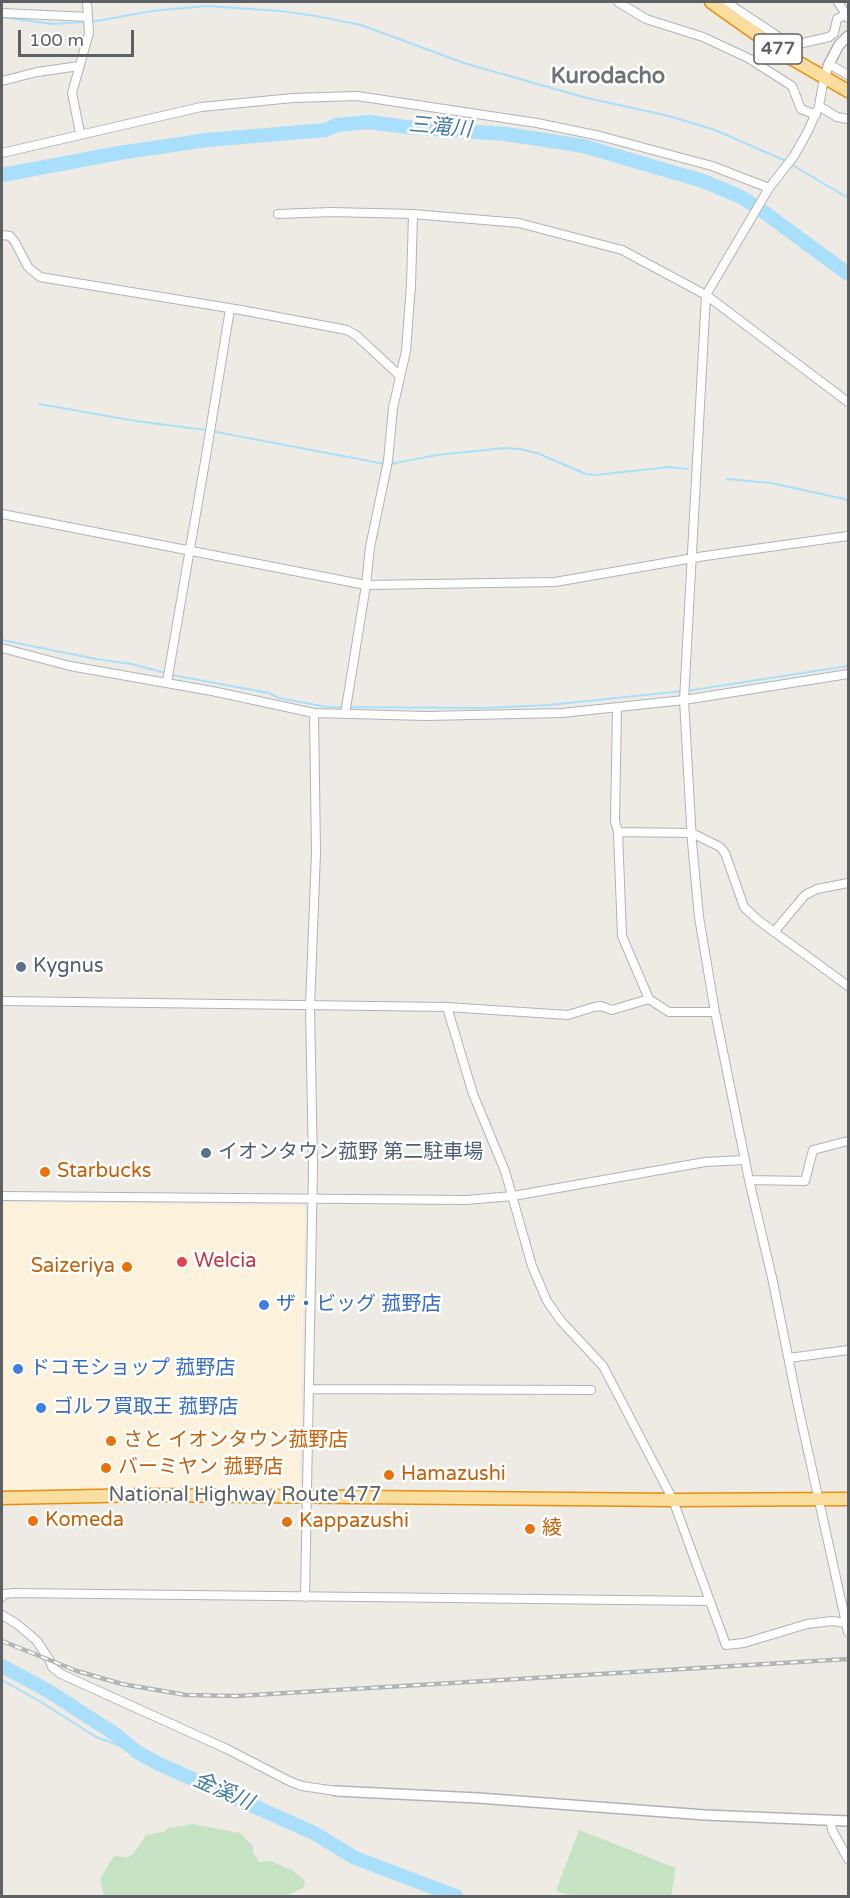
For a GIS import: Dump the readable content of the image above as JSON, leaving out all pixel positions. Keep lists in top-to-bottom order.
{
  "streets": {
    "highway": ["477", "National Highway Route 477"]
  },
  "districts": ["Kurodacho"],
  "water": ["三滝川", "金溪川"],
  "places": [
    "Kygnus",
    "イオンタウン菰野 第二駐車場",
    "Starbucks",
    "Welcia",
    "Saizeriya",
    "ザ・ビッグ 菰野店",
    "ドコモショップ 菰野店",
    "ゴルフ買取王 菰野店",
    "さと イオンタウン菰野店",
    "バーミヤン 菰野店",
    "Hamazushi",
    "Komeda",
    "Kappazushi",
    "綾"
  ],
  "scale_bar": "100 m"
}
